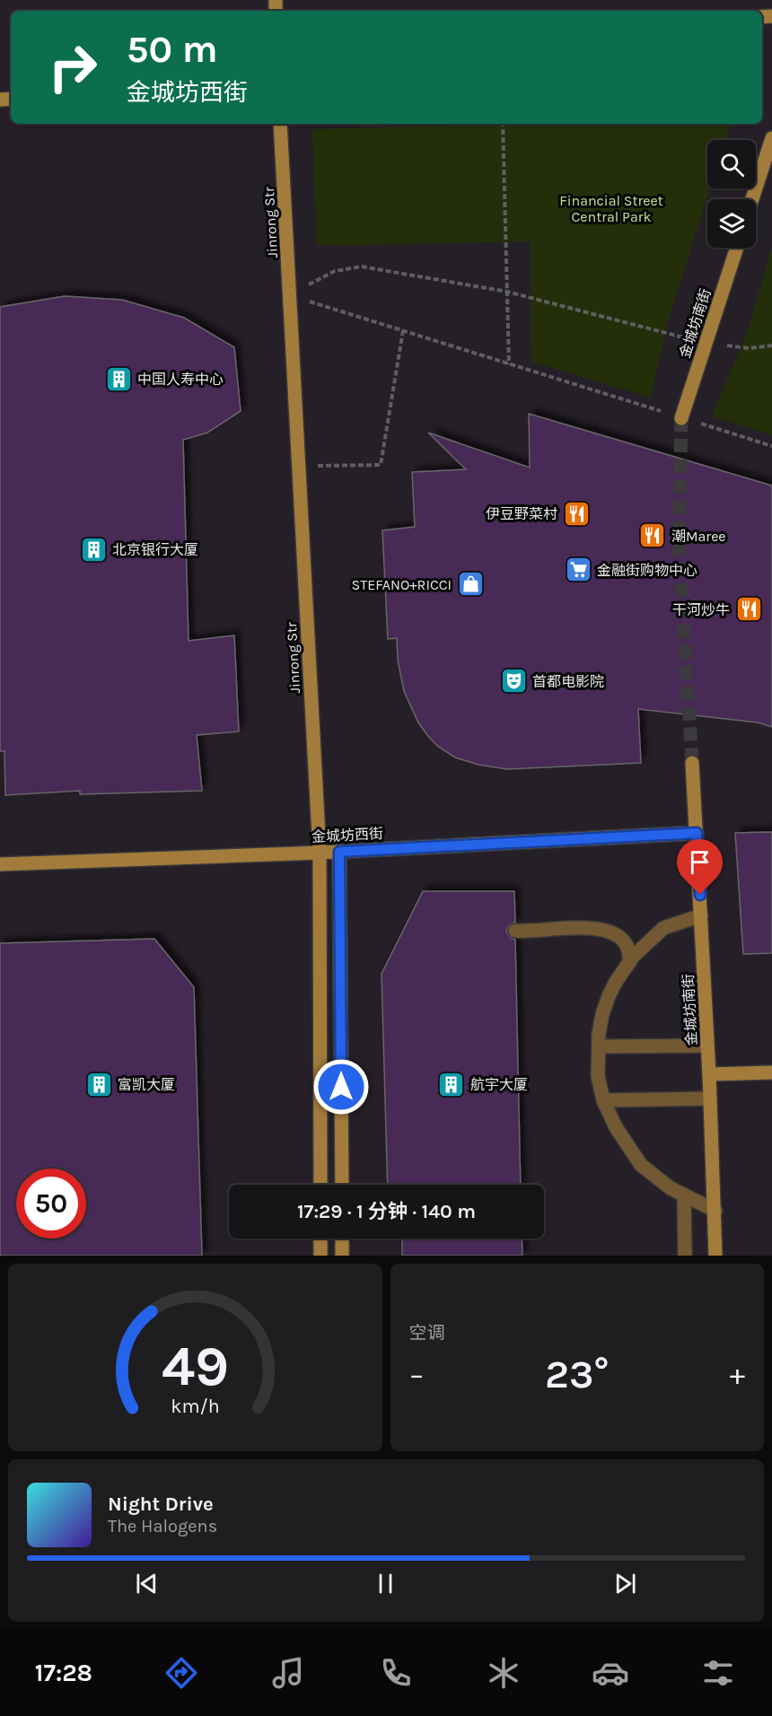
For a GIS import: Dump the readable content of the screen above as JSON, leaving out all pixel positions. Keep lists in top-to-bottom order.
{
  "streets": {
    "street": ["Jinrong Str", "金城坊南街", "金城坊西街"]
  },
  "crossings": [
    ["Jinrong Str", "金城坊西街"],
    ["金城坊南街", "金城坊西街"]
  ],
  "parks": ["Financial Street Central Park"],
  "places": {
    "building": [
      "中国人寿中心",
      "北京银行大厦",
      "富凯大厦",
      "航宇大厦"
    ],
    "restaurant": ["伊豆野菜村", "潮Maree", "干河炒牛"],
    "supermarket": ["金融街购物中心"],
    "shop": ["STEFANO+RICCI"],
    "theatre": ["首都电影院"]
  },
  "page": {
    "turn": ["50 m", "金城坊西街"],
    "limit": "50",
    "trip": "17:29 · 1 分钟 · 140 m",
    "tile": "空调",
    "heat": ["−", "23°", "+"],
    "song": ["Night Drive", "The Halogens"],
    "tabs": "17:28",
    "gauge": ["49", "km/h"]
  }
}
